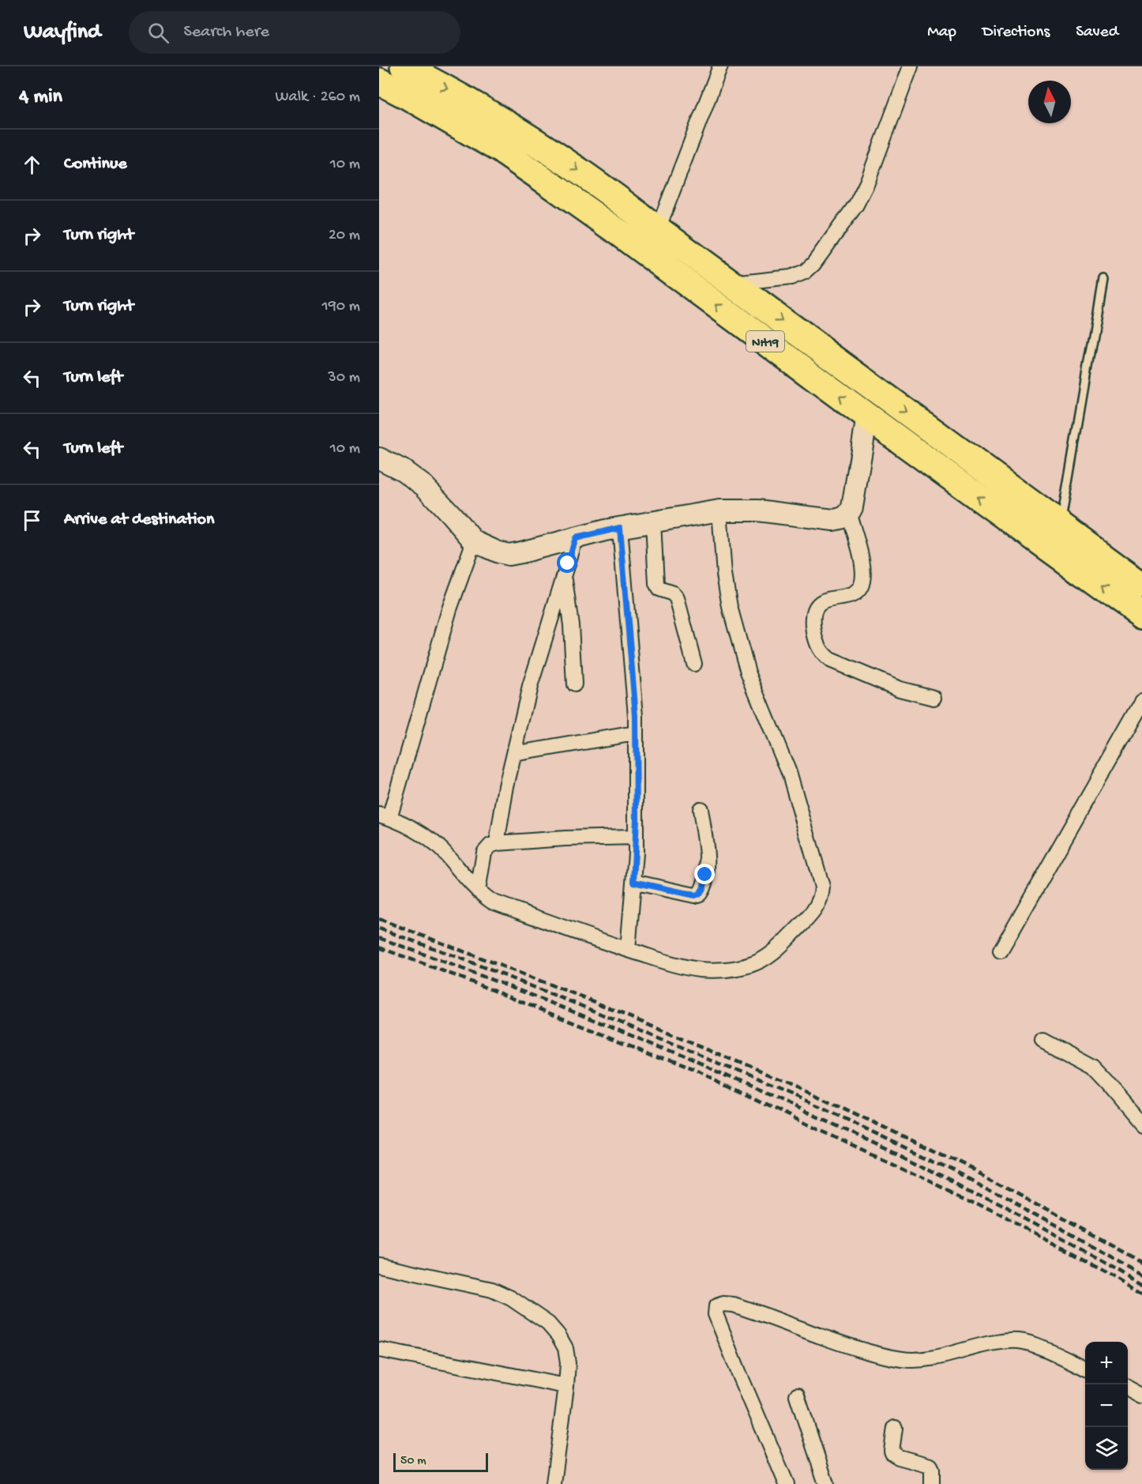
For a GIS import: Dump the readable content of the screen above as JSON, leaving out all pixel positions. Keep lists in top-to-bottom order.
{
  "streets": {
    "highway": ["NH19"]
  },
  "scale_bar": "50 m",
  "north": "top",
  "page": {
    "header": "Wayfind",
    "search": "Search here",
    "nav": ["Map", "Directions", "Saved"],
    "heading": ["4 min", "Walk · 260 m"],
    "list": [
      ["Continue", "10 m"],
      ["Turn right", "20 m"],
      ["Turn right", "190 m"],
      ["Turn left", "30 m"],
      ["Turn left", "10 m"],
      "Arrive at destination"
    ],
    "map_buttons": ["+", "−"],
    "scale": "50 m"
  }
}
